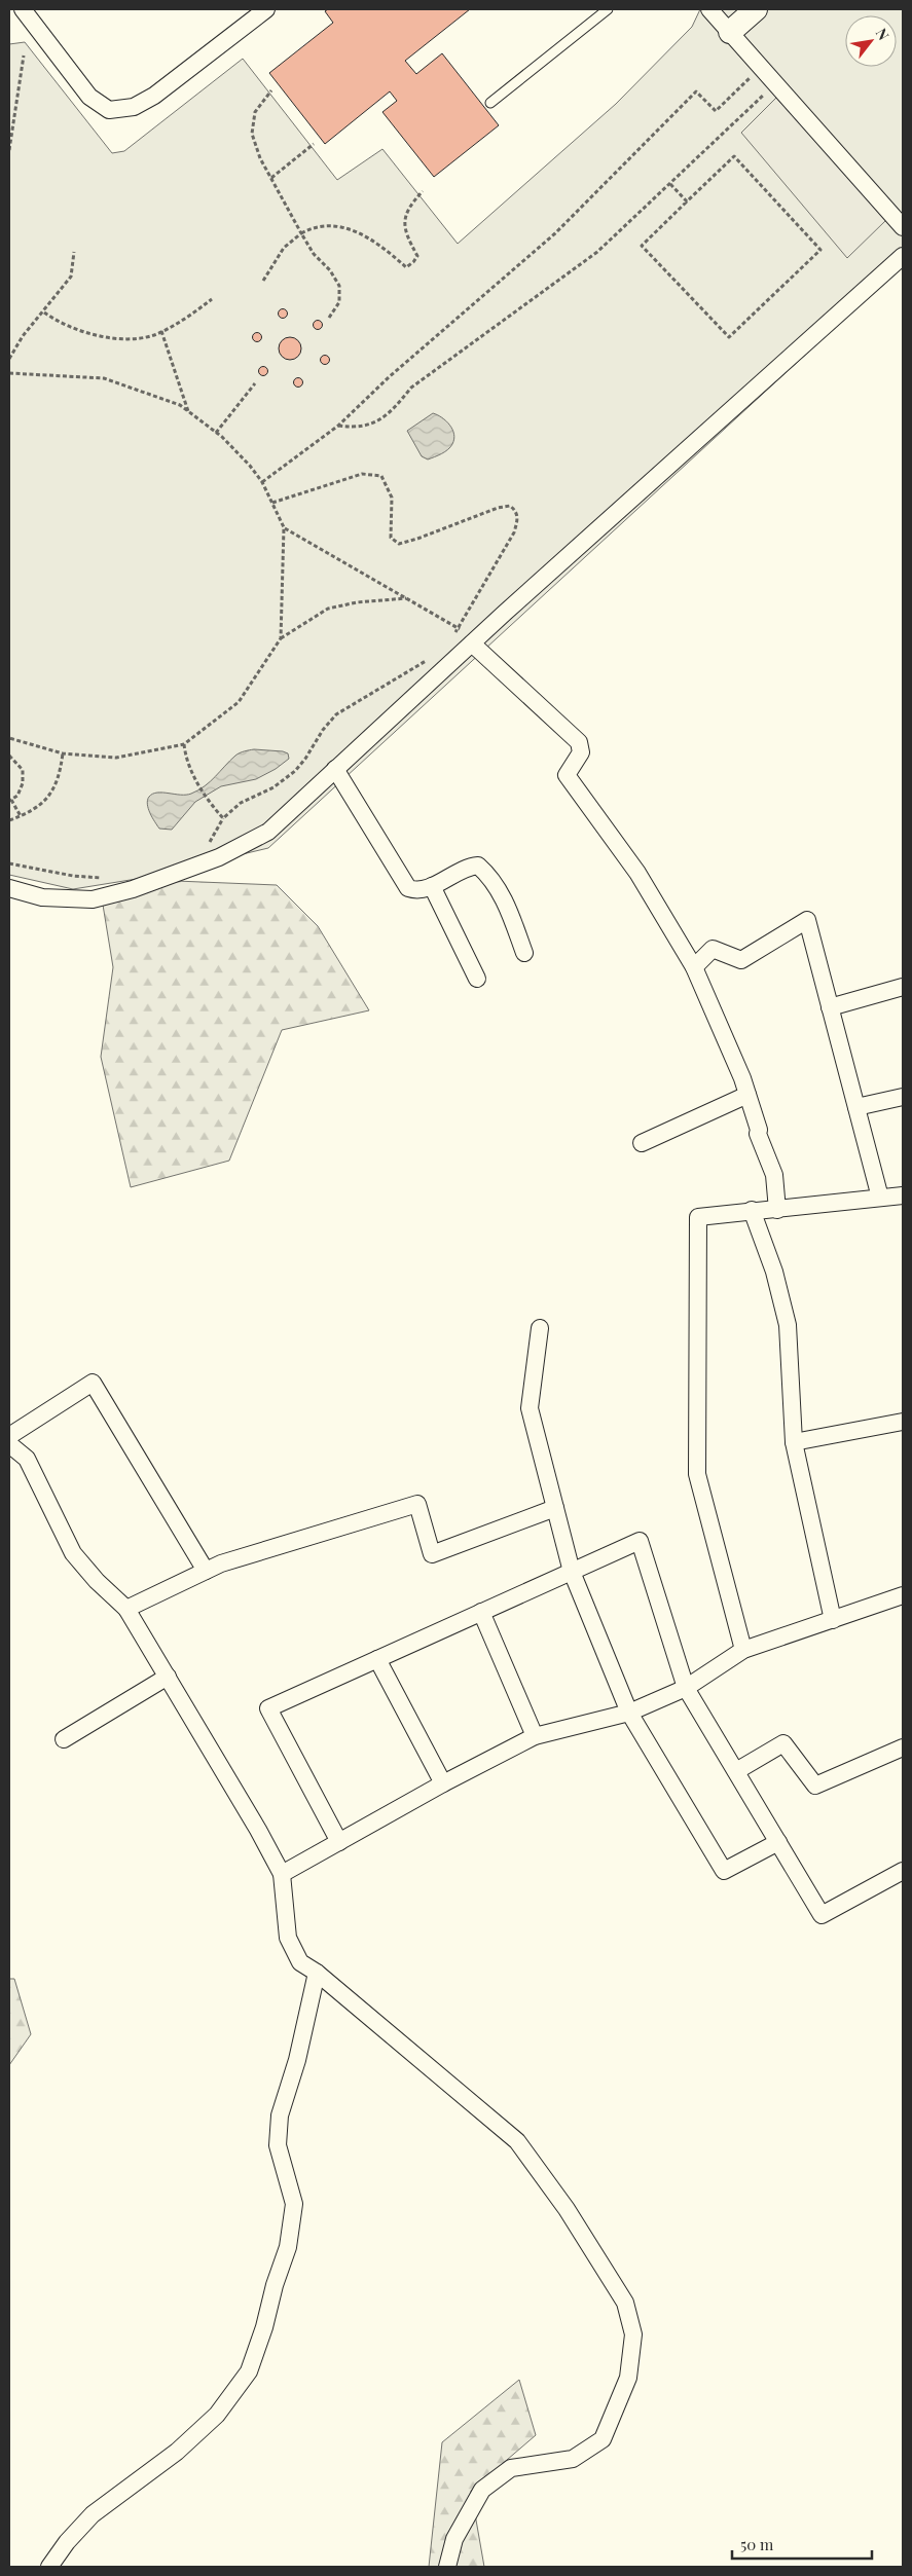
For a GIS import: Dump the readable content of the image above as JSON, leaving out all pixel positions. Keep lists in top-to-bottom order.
{
  "scale_bar": "50 m",
  "north": "top right"
}
